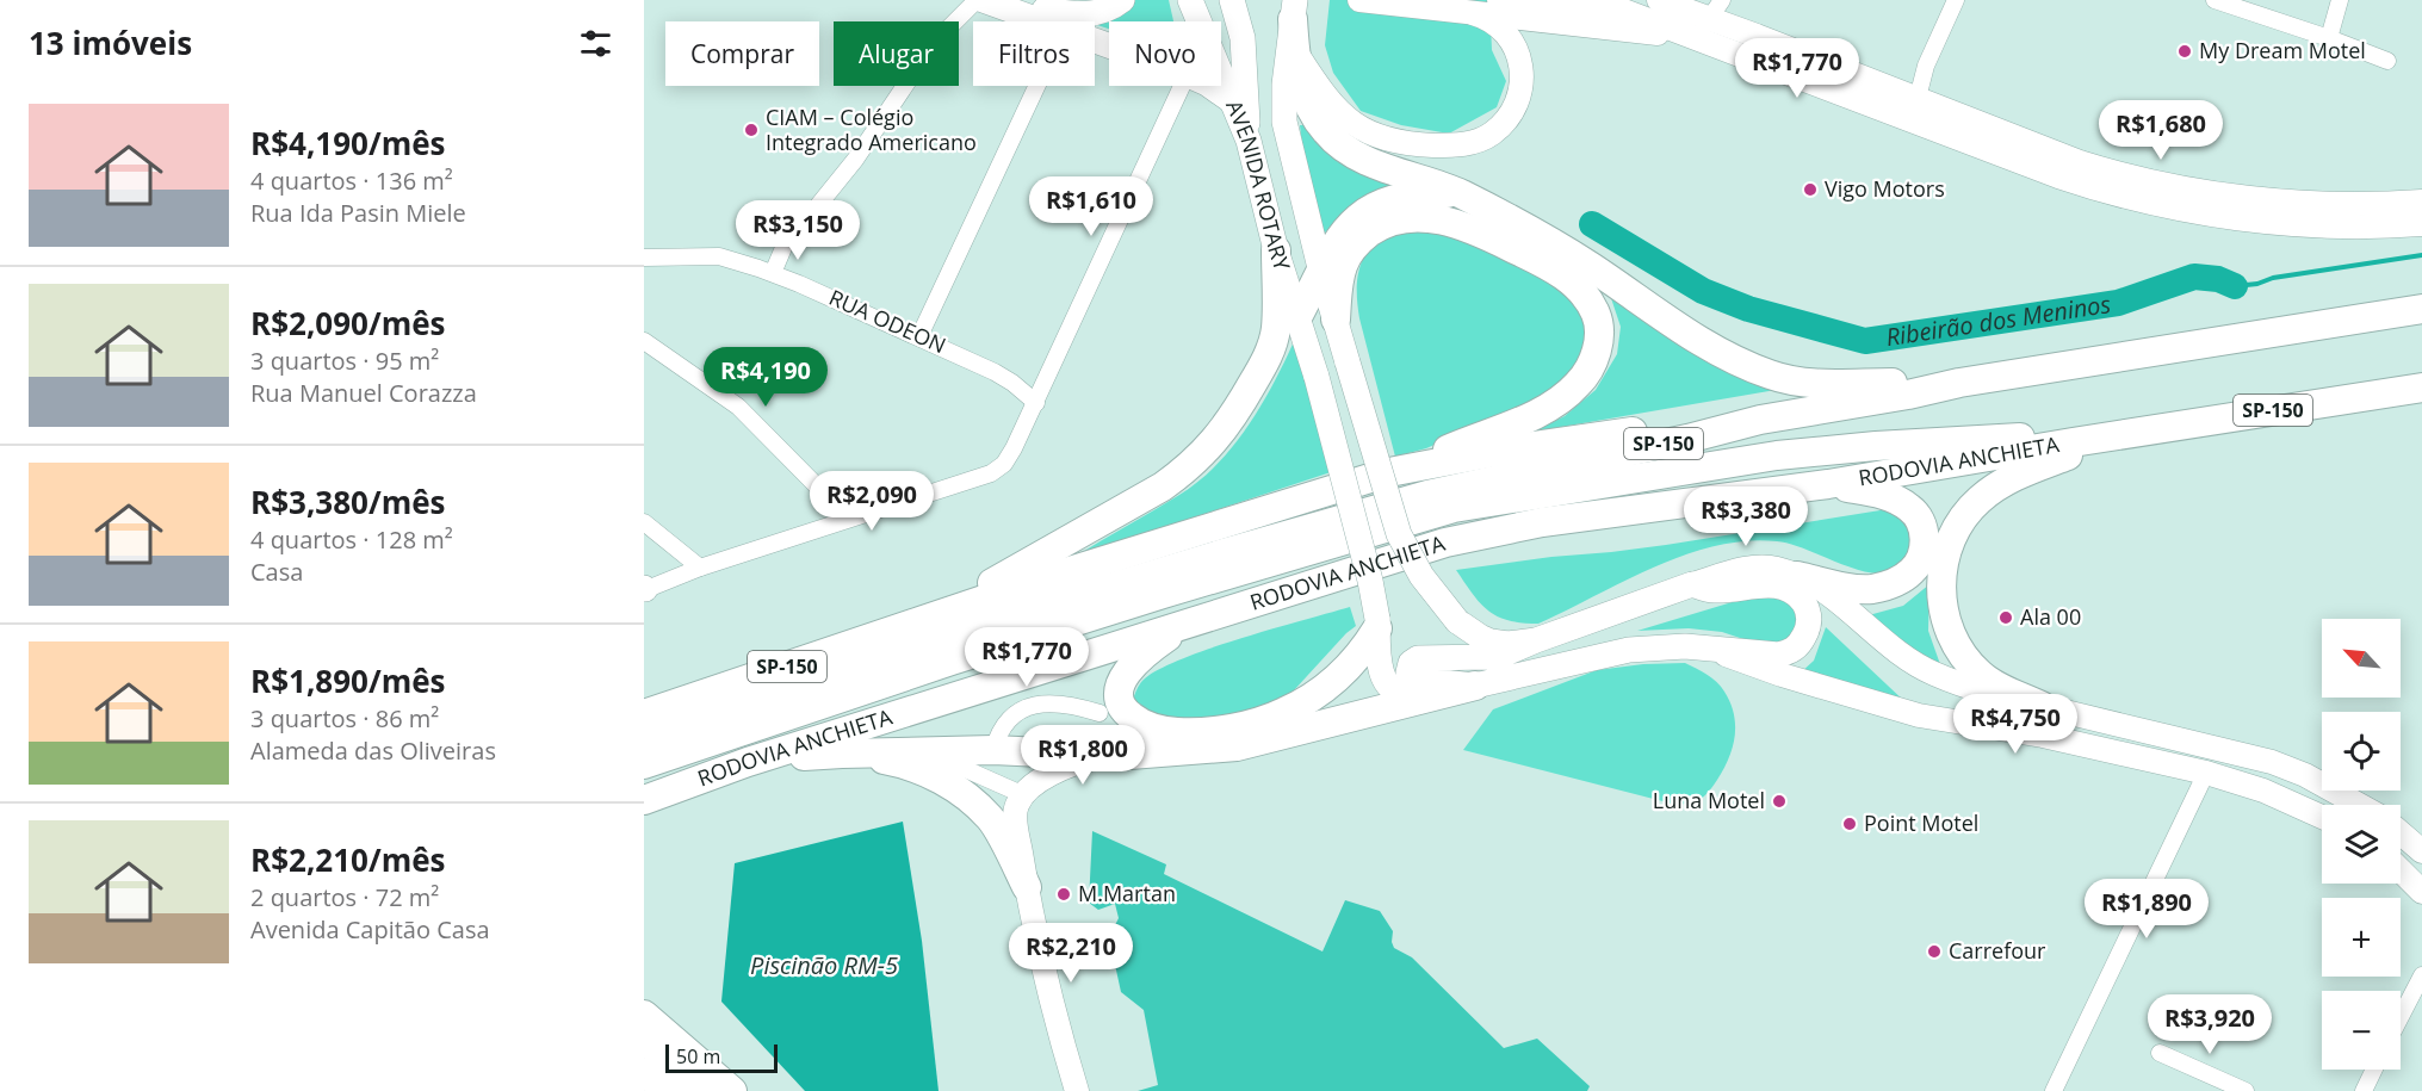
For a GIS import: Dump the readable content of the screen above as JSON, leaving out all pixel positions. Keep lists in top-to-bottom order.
{
  "streets": {
    "highway": ["SP-150", "RODOVIA ANCHIETA"],
    "main road": ["AVENIDA ROTARY"],
    "street": ["RUA ODEON"]
  },
  "water": ["Ribeirão dos Meninos", "Piscinão RM-5"],
  "places": [
    "My Dream Motel",
    "CIAM – Colégio Integrado Americano",
    "Vigo Motors",
    "Ala 00",
    "Luna Motel",
    "Point Motel",
    "M.Martan",
    "Carrefour"
  ],
  "scale_bar": "50 m",
  "north": "top left",
  "page": {
    "heading": "13 imóveis",
    "chip": [
      "Comprar",
      "Alugar",
      "Filtros",
      "Novo"
    ],
    "price": [
      "R$1,770",
      "R$1,680",
      "R$1,610",
      "R$3,150",
      "R$4,190",
      "R$2,090",
      "R$3,380",
      "R$1,770",
      "R$4,750",
      "R$1,800",
      "R$1,890",
      "R$2,210",
      "R$3,920"
    ],
    "list": [
      {
        "name": "R$4,190/mês",
        "note": "4 quartos · 136 m² · Rua Ida Pasin Miele"
      },
      {
        "name": "R$2,090/mês",
        "note": "3 quartos · 95 m² · Rua Manuel Corazza"
      },
      {
        "name": "R$3,380/mês",
        "note": "4 quartos · 128 m² · Casa"
      },
      {
        "name": "R$1,890/mês",
        "note": "3 quartos · 86 m² · Alameda das Oliveiras"
      },
      {
        "name": "R$2,210/mês",
        "note": "2 quartos · 72 m² · Avenida Capitão Casa"
      }
    ],
    "map_buttons": ["+", "−"],
    "scale": "50 m"
  }
}
